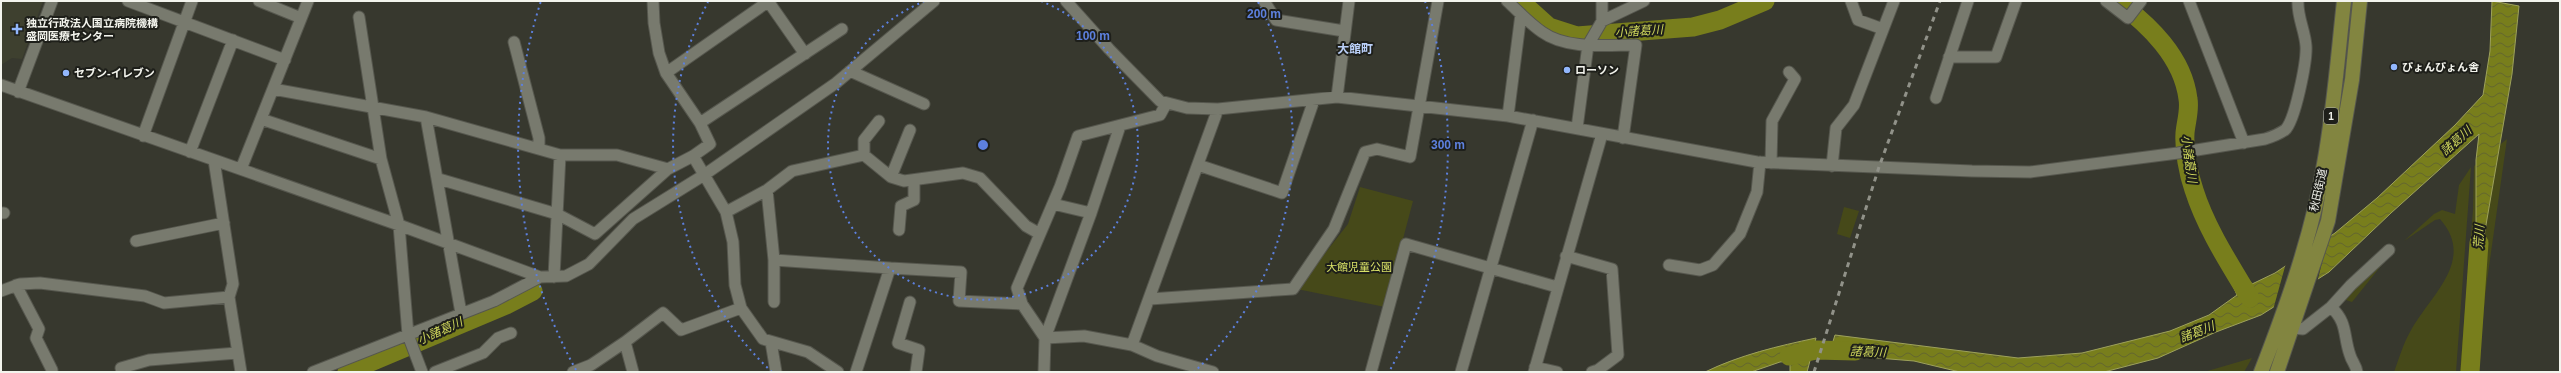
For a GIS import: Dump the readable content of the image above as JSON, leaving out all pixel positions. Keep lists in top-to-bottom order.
{
  "streets": {
    "main road": ["1", "秋田街道"]
  },
  "districts": ["大館町"],
  "water": ["小諸葛川", "諸葛川", "荒川"],
  "parks": ["大館児童公園"],
  "places": {
    "health": ["独立行政法人国立病院機構 盛岡医療センター"],
    "other": ["ぴょんぴょん舎", "ローソン", "セブン-イレブン"]
  },
  "rings": ["200 m", "100 m", "300 m"]
}
